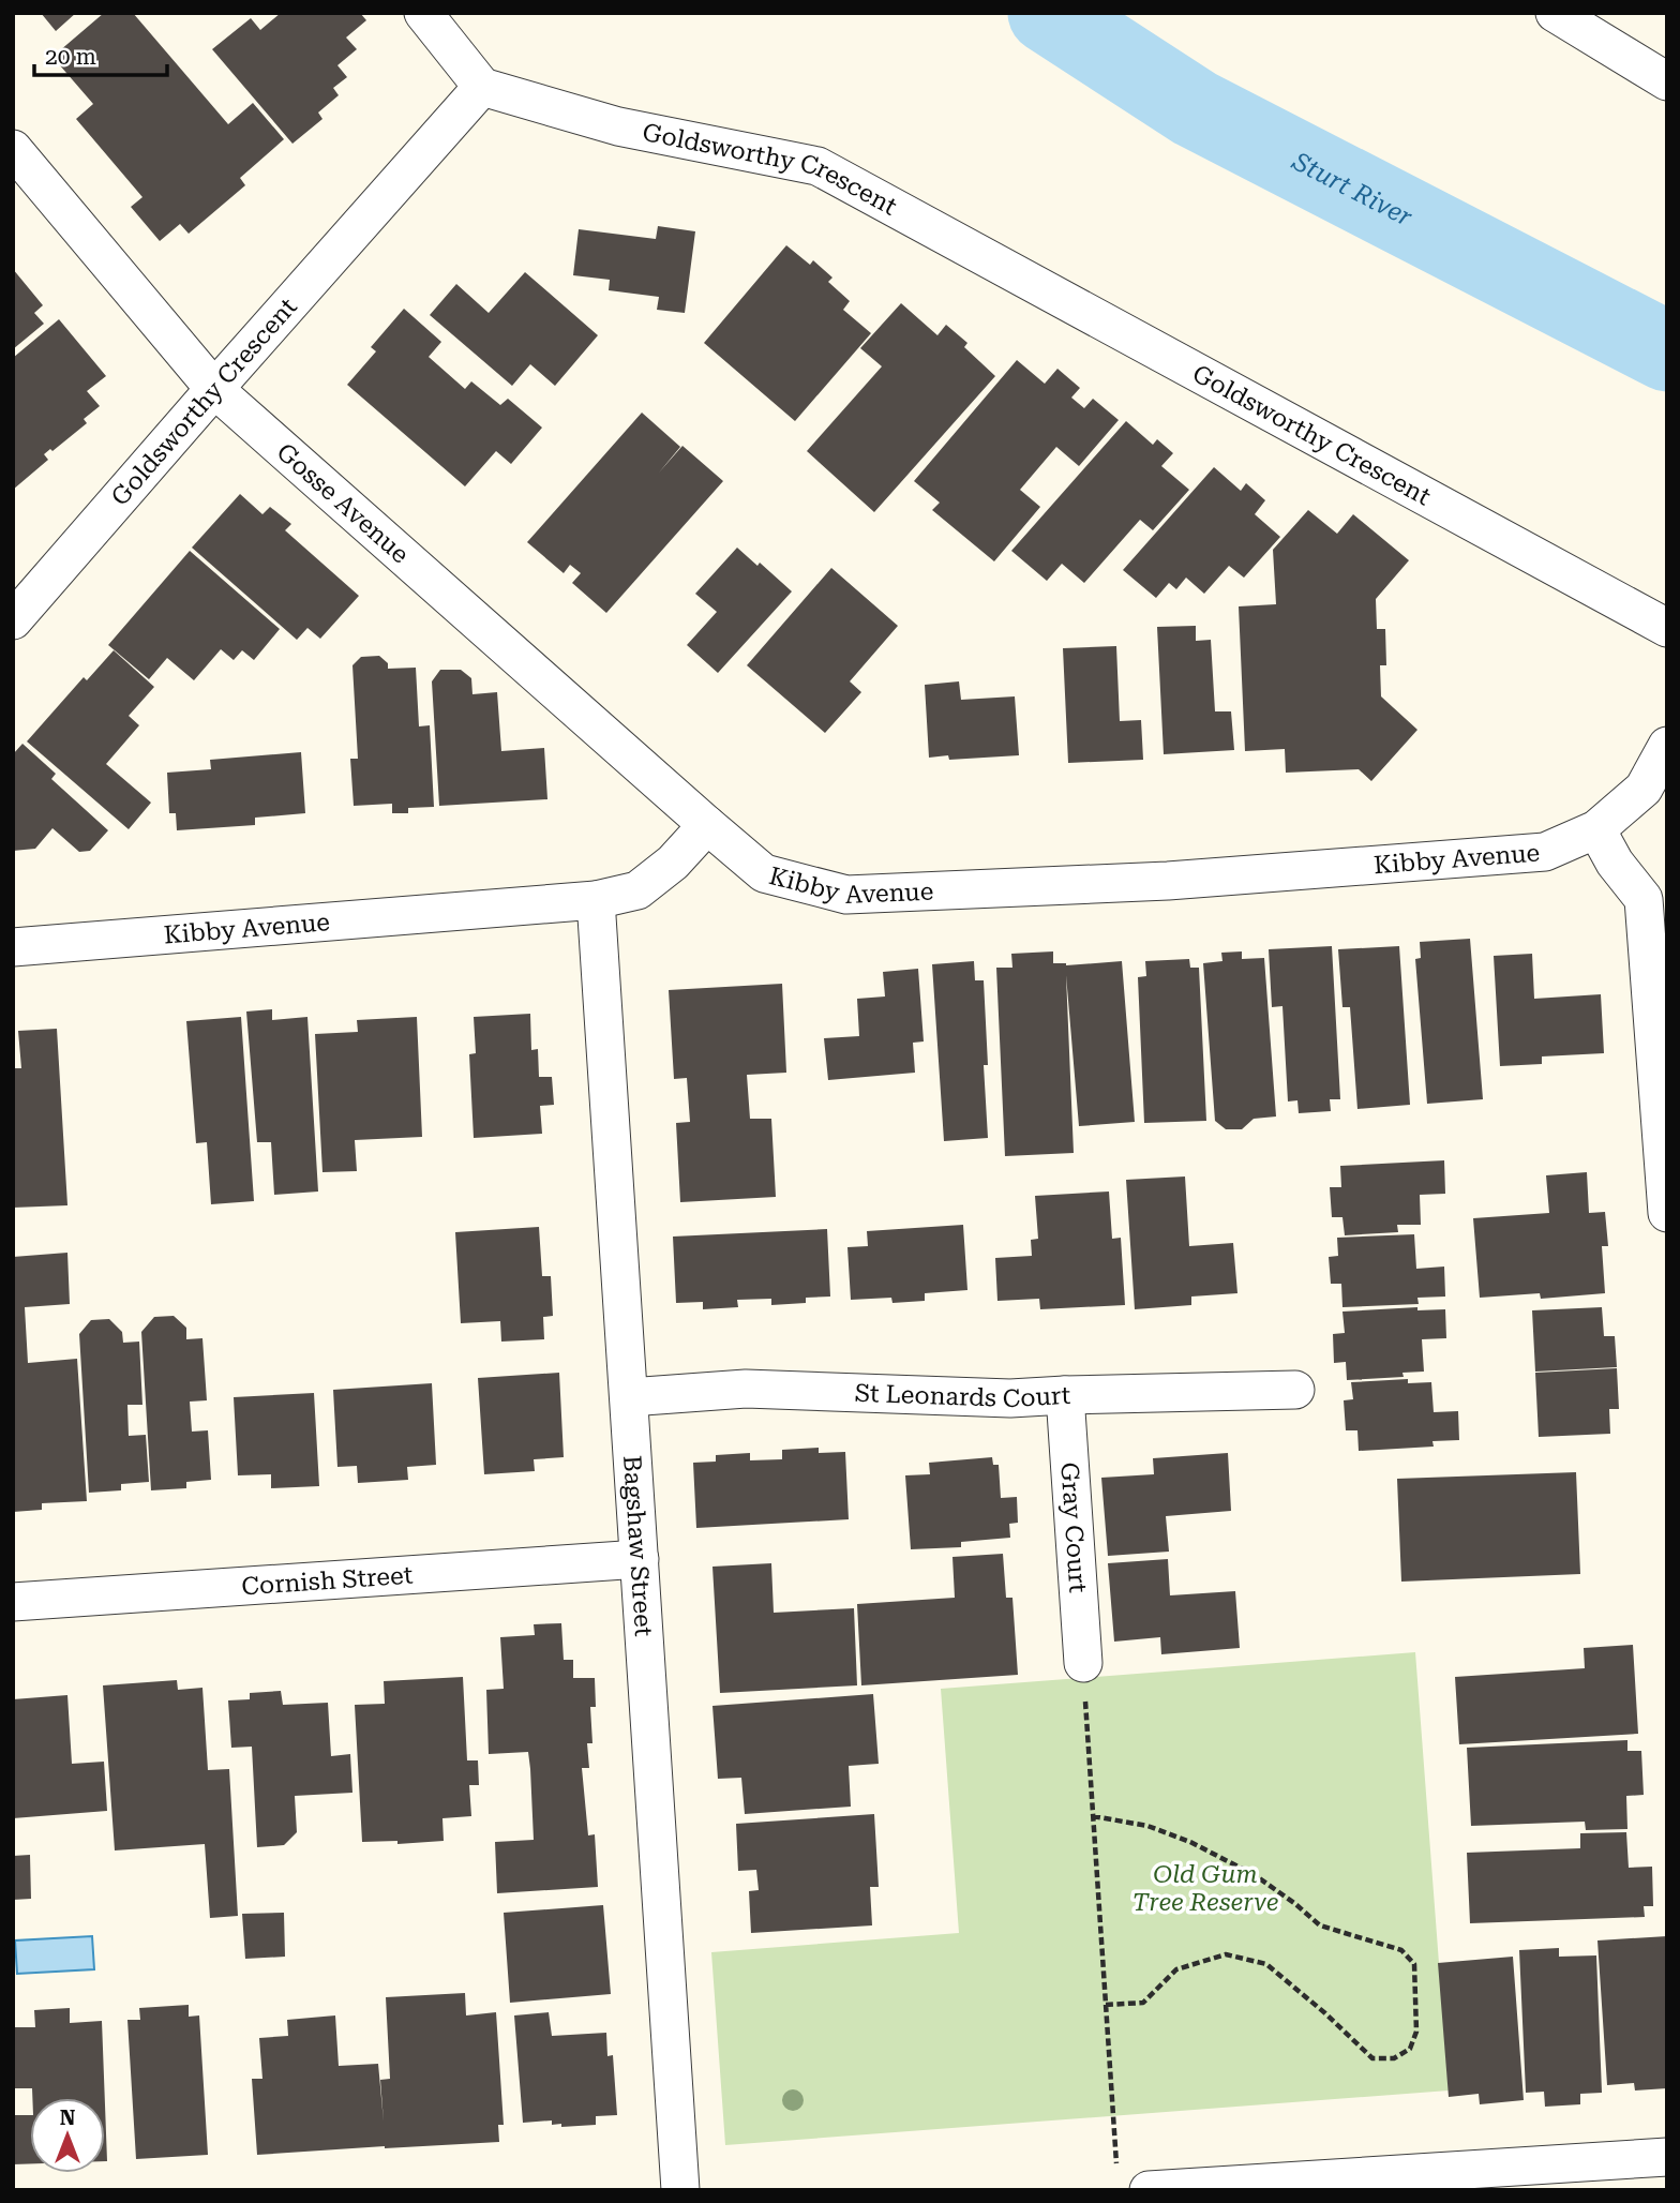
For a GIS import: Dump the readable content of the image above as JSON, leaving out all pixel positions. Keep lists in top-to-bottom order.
{
  "streets": {
    "street": [
      "Goldsworthy Crescent",
      "Gosse Avenue",
      "Kibby Avenue",
      "St Leonards Court",
      "Gray Court",
      "Bagshaw Street",
      "Cornish Street"
    ]
  },
  "crossings": [
    ["Goldsworthy Crescent", "Gosse Avenue"],
    ["Gosse Avenue", "Kibby Avenue"],
    ["Kibby Avenue", "Bagshaw Street"],
    ["St Leonards Court", "Gray Court"],
    ["St Leonards Court", "Bagshaw Street"],
    ["Bagshaw Street", "Cornish Street"]
  ],
  "water": ["Sturt River"],
  "parks": ["Old Gum Tree Reserve"],
  "scale_bar": "20 m",
  "north": "top"
}
